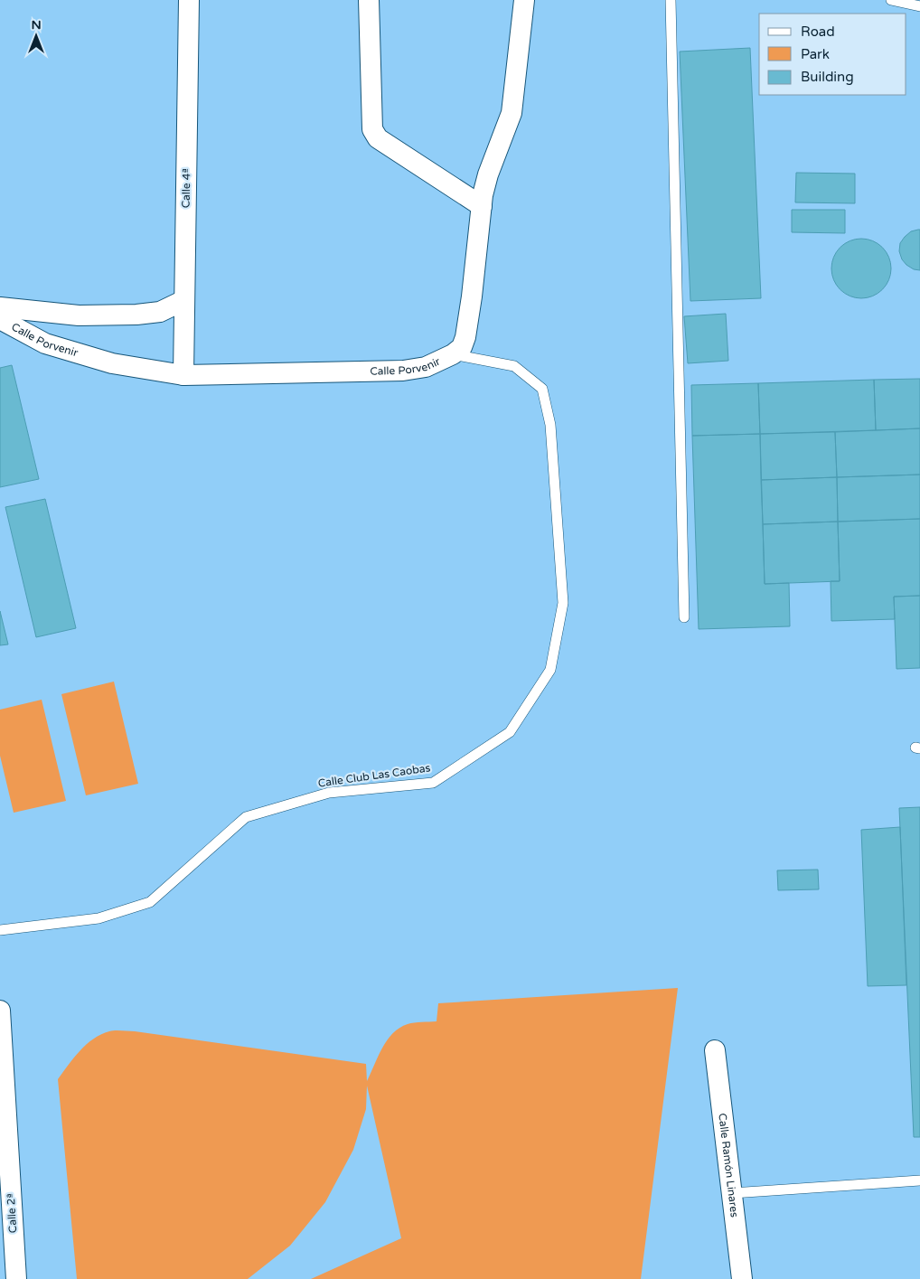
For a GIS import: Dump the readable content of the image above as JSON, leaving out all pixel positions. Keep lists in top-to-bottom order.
{
  "streets": {
    "street": [
      "Calle 4ª",
      "Calle Porvenir",
      "Calle Ramón Linares",
      "Calle 2ª"
    ],
    "lane": ["Calle Club Las Caobas"]
  },
  "crossings": [
    ["Calle 4ª", "Calle Porvenir"],
    ["Calle Porvenir", "Calle Club Las Caobas"]
  ],
  "legend": ["Road", "Park", "Building"],
  "north": "top"
}
